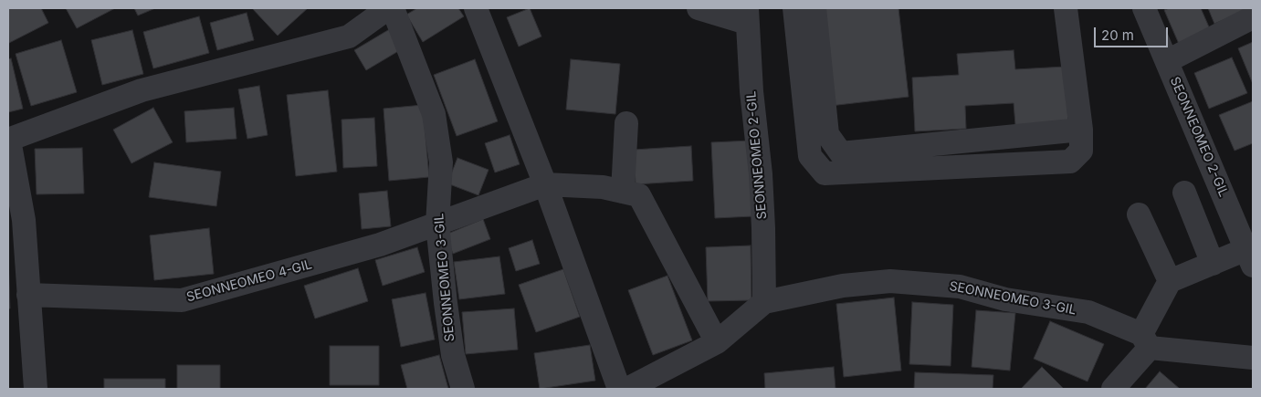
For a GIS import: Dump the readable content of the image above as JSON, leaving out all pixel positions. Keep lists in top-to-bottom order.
{
  "streets": {
    "street": ["SEONNEOMEO 2-GIL", "SEONNEOMEO 3-GIL", "SEONNEOMEO 4-GIL"]
  },
  "crossings": [
    ["SEONNEOMEO 2-GIL", "SEONNEOMEO 3-GIL"],
    ["SEONNEOMEO 3-GIL", "SEONNEOMEO 4-GIL"]
  ],
  "scale_bar": "20 m"
}
